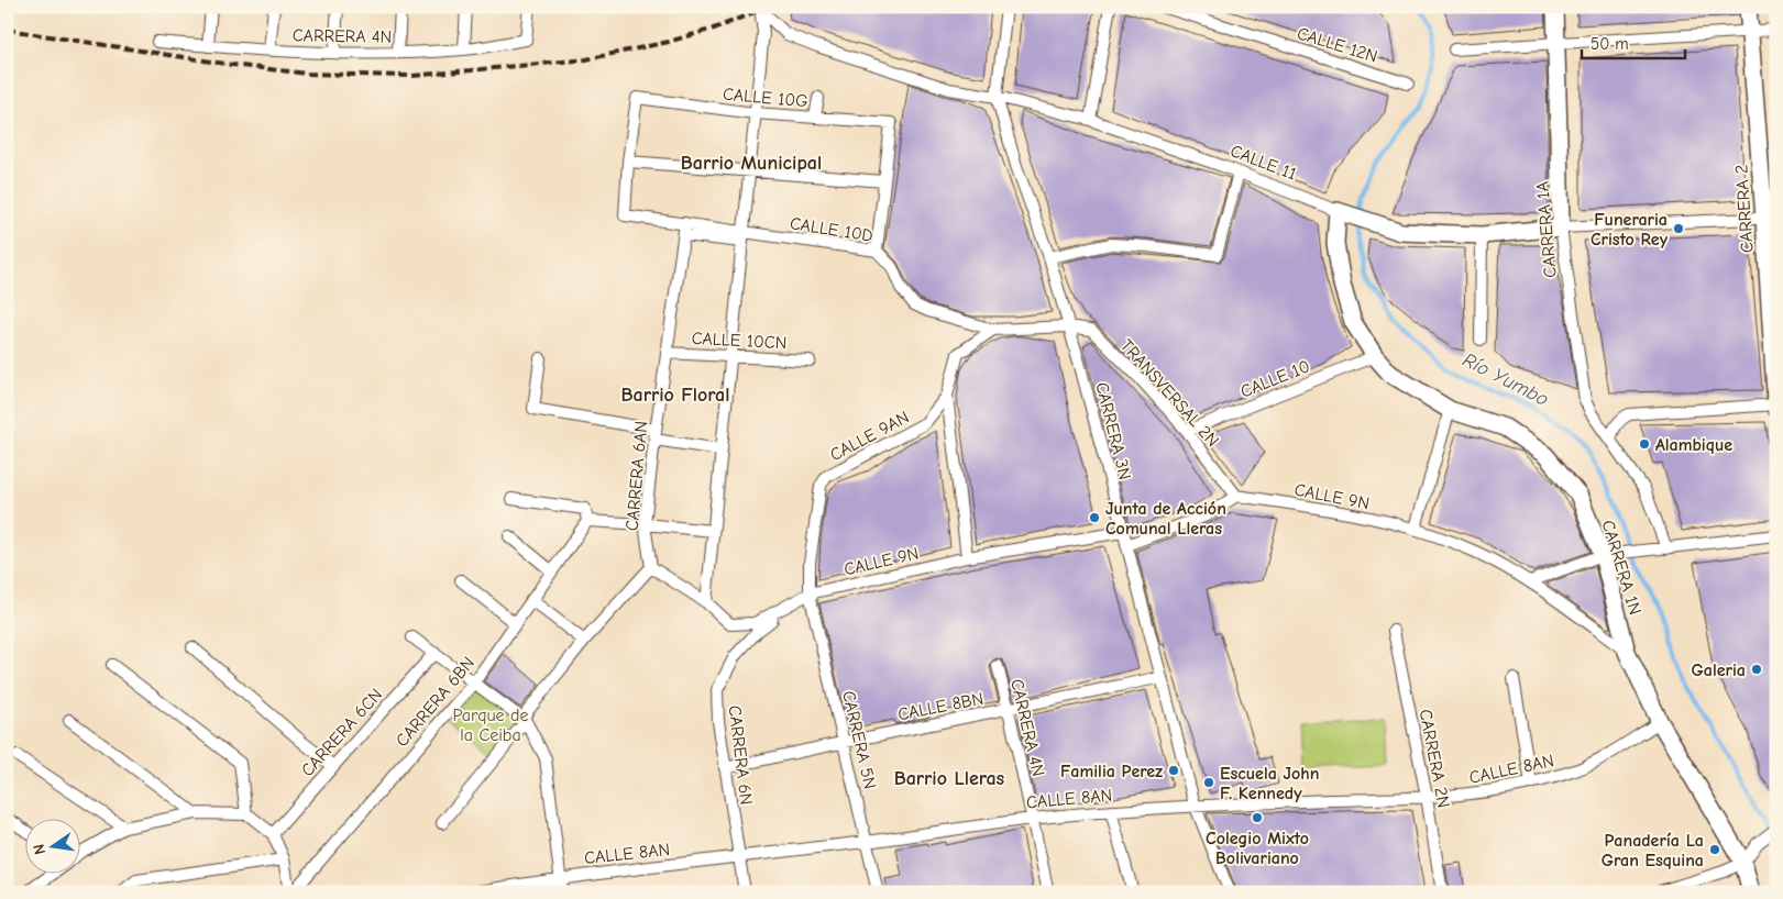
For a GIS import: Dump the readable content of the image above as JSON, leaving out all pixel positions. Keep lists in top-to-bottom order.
{
  "streets": {
    "street": [
      "CARRERA 4N",
      "CALLE 12N",
      "CALLE 10G",
      "CALLE 11",
      "CARRERA 2",
      "CALLE 10D",
      "CARRERA 1A",
      "CALLE 10CN",
      "CALLE 10",
      "TRANSVERSAL 2N",
      "CARRERA 3N",
      "CALLE 9AN",
      "CARRERA 6AN",
      "CALLE 9N",
      "CARRERA 1N",
      "CARRERA 6BN",
      "CALLE 8BN",
      "CARRERA 6CN",
      "CARRERA 5N",
      "CARRERA 6N",
      "CARRERA 2N",
      "CALLE 8AN"
    ]
  },
  "crossings": [
    ["CARRERA 4N", "CALLE 8BN"],
    ["CARRERA 4N", "CALLE 8AN"],
    ["CALLE 10G", "CALLE 10D"],
    ["CALLE 11", "CARRERA 2"],
    ["CALLE 11", "CARRERA 1A"],
    ["CALLE 11", "CARRERA 3N"],
    ["CALLE 11", "CARRERA 1N"],
    ["CALLE 10D", "TRANSVERSAL 2N"],
    ["CALLE 10D", "CARRERA 3N"],
    ["CALLE 10D", "CALLE 9AN"],
    ["CALLE 10D", "CARRERA 6AN"],
    ["CALLE 10CN", "CARRERA 6AN"],
    ["CALLE 10", "TRANSVERSAL 2N"],
    ["CALLE 10", "CARRERA 1N"],
    ["TRANSVERSAL 2N", "CARRERA 3N"],
    ["TRANSVERSAL 2N", "CALLE 9N"],
    ["CARRERA 3N", "CALLE 9N"],
    ["CARRERA 3N", "CALLE 8BN"],
    ["CARRERA 3N", "CALLE 8AN"],
    ["CALLE 9AN", "CALLE 9N"],
    ["CALLE 9AN", "CARRERA 5N"],
    ["CALLE 9AN", "CARRERA 6N"],
    ["CALLE 9N", "CARRERA 1N"],
    ["CALLE 9N", "CARRERA 5N"],
    ["CALLE 9N", "CARRERA 6N"],
    ["CARRERA 1N", "CALLE 8AN"],
    ["CALLE 8BN", "CARRERA 5N"],
    ["CALLE 8BN", "CARRERA 6N"],
    ["CARRERA 5N", "CARRERA 6N"],
    ["CARRERA 5N", "CALLE 8AN"],
    ["CARRERA 6N", "CALLE 8AN"],
    ["CARRERA 2N", "CALLE 8AN"]
  ],
  "districts": ["Barrio Municipal", "Barrio Floral", "Barrio Lleras"],
  "water": ["Río Yumbo"],
  "parks": ["Parque de la Ceiba"],
  "places": [
    "Funeraria Cristo Rey",
    "Alambique",
    "Junta de Acción Comunal Lleras",
    "Galeria",
    "Familia Perez",
    "Escuela John F. Kennedy",
    "Colegio Mixto Bolivariano",
    "Panadería La Gran Esquina"
  ],
  "scale_bar": "50 m",
  "north": "left"
}
